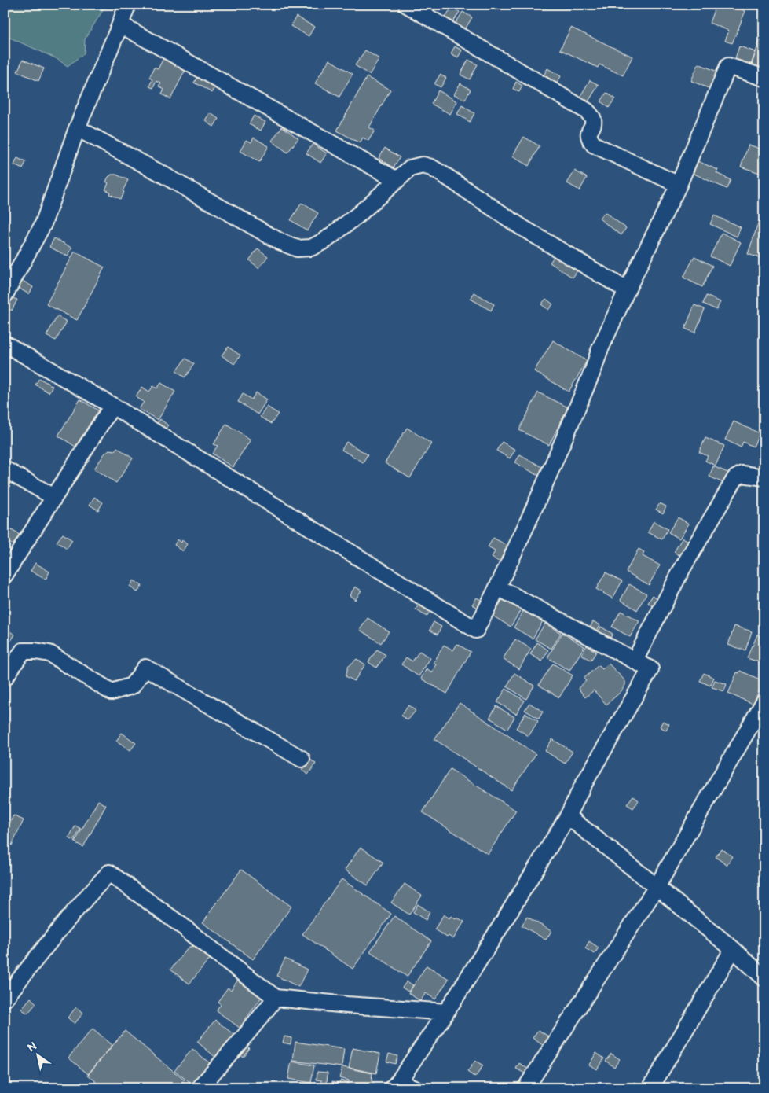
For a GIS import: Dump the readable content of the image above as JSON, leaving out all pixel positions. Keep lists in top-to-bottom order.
{
  "north": "top left"
}
